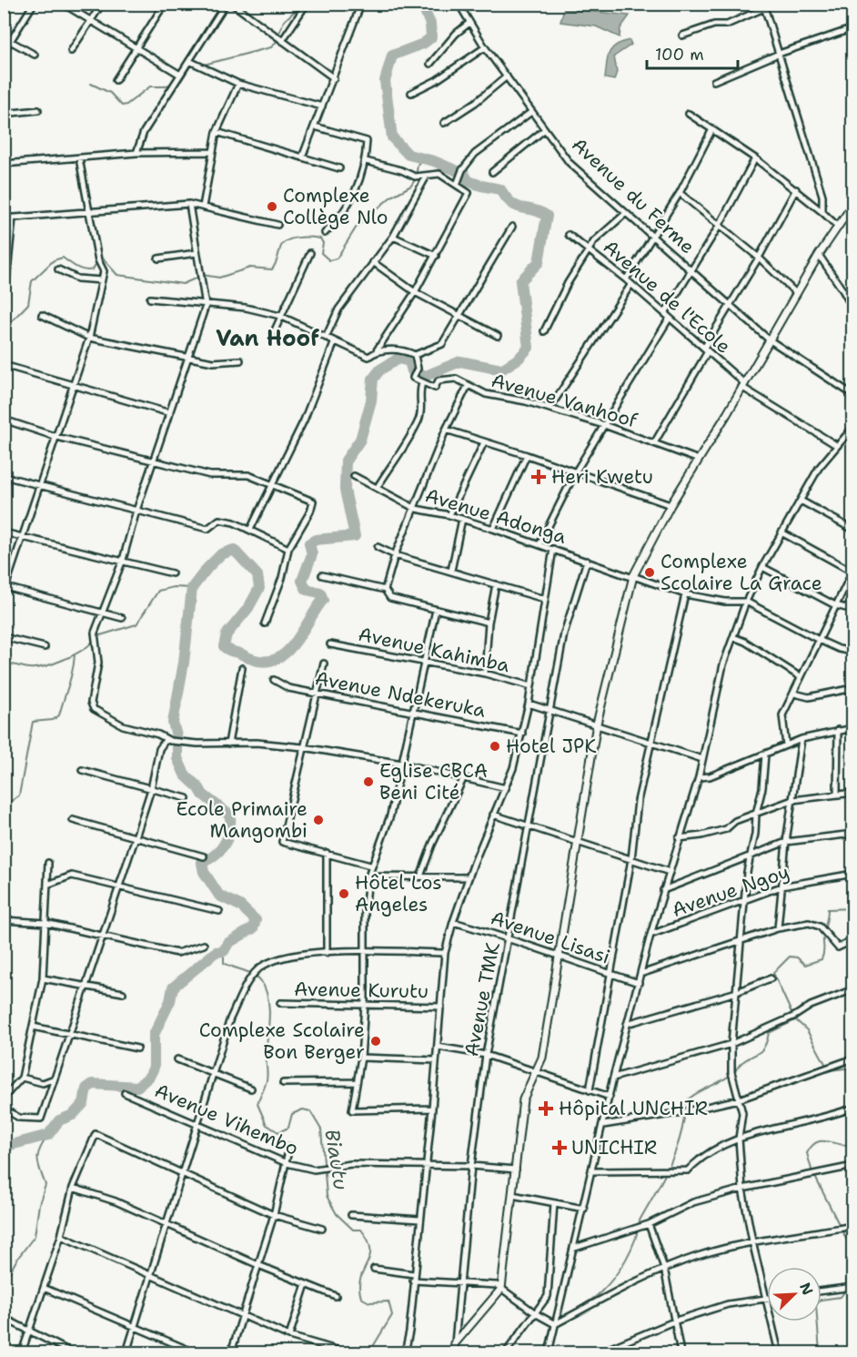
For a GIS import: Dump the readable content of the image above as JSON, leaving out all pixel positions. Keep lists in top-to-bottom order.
{
  "streets": {
    "street": [
      "Avenue du Ferme",
      "Avenue de l'Ecole",
      "Avenue Vanhoof",
      "Avenue Adonga",
      "Avenue Kahimba",
      "Avenue Ndekeruka",
      "Avenue Ngoy",
      "Avenue Lisasi",
      "Avenue Kurutu",
      "Avenue TMK",
      "Avenue Vihembo"
    ]
  },
  "crossings": [
    ["Avenue Vanhoof", "Avenue Adonga"],
    ["Avenue Adonga", "Avenue TMK"],
    ["Avenue Lisasi", "Avenue TMK"],
    ["Avenue TMK", "Avenue Vihembo"]
  ],
  "districts": ["Van Hoof"],
  "water": ["Biautu"],
  "places": {
    "other": [
      "Complexe Collège Nlo",
      "Complexe Scolaire La Grace",
      "Hotel JPK",
      "Eglise CBCA Beni Cité",
      "Ecole Primaire Mangombi",
      "Hôtel Los Angeles",
      "Complexe Scolaire Bon Berger"
    ],
    "health": ["Heri Kwetu", "Hôpital UNCHIR", "UNICHIR"]
  },
  "scale_bar": "100 m",
  "north": "top right"
}
